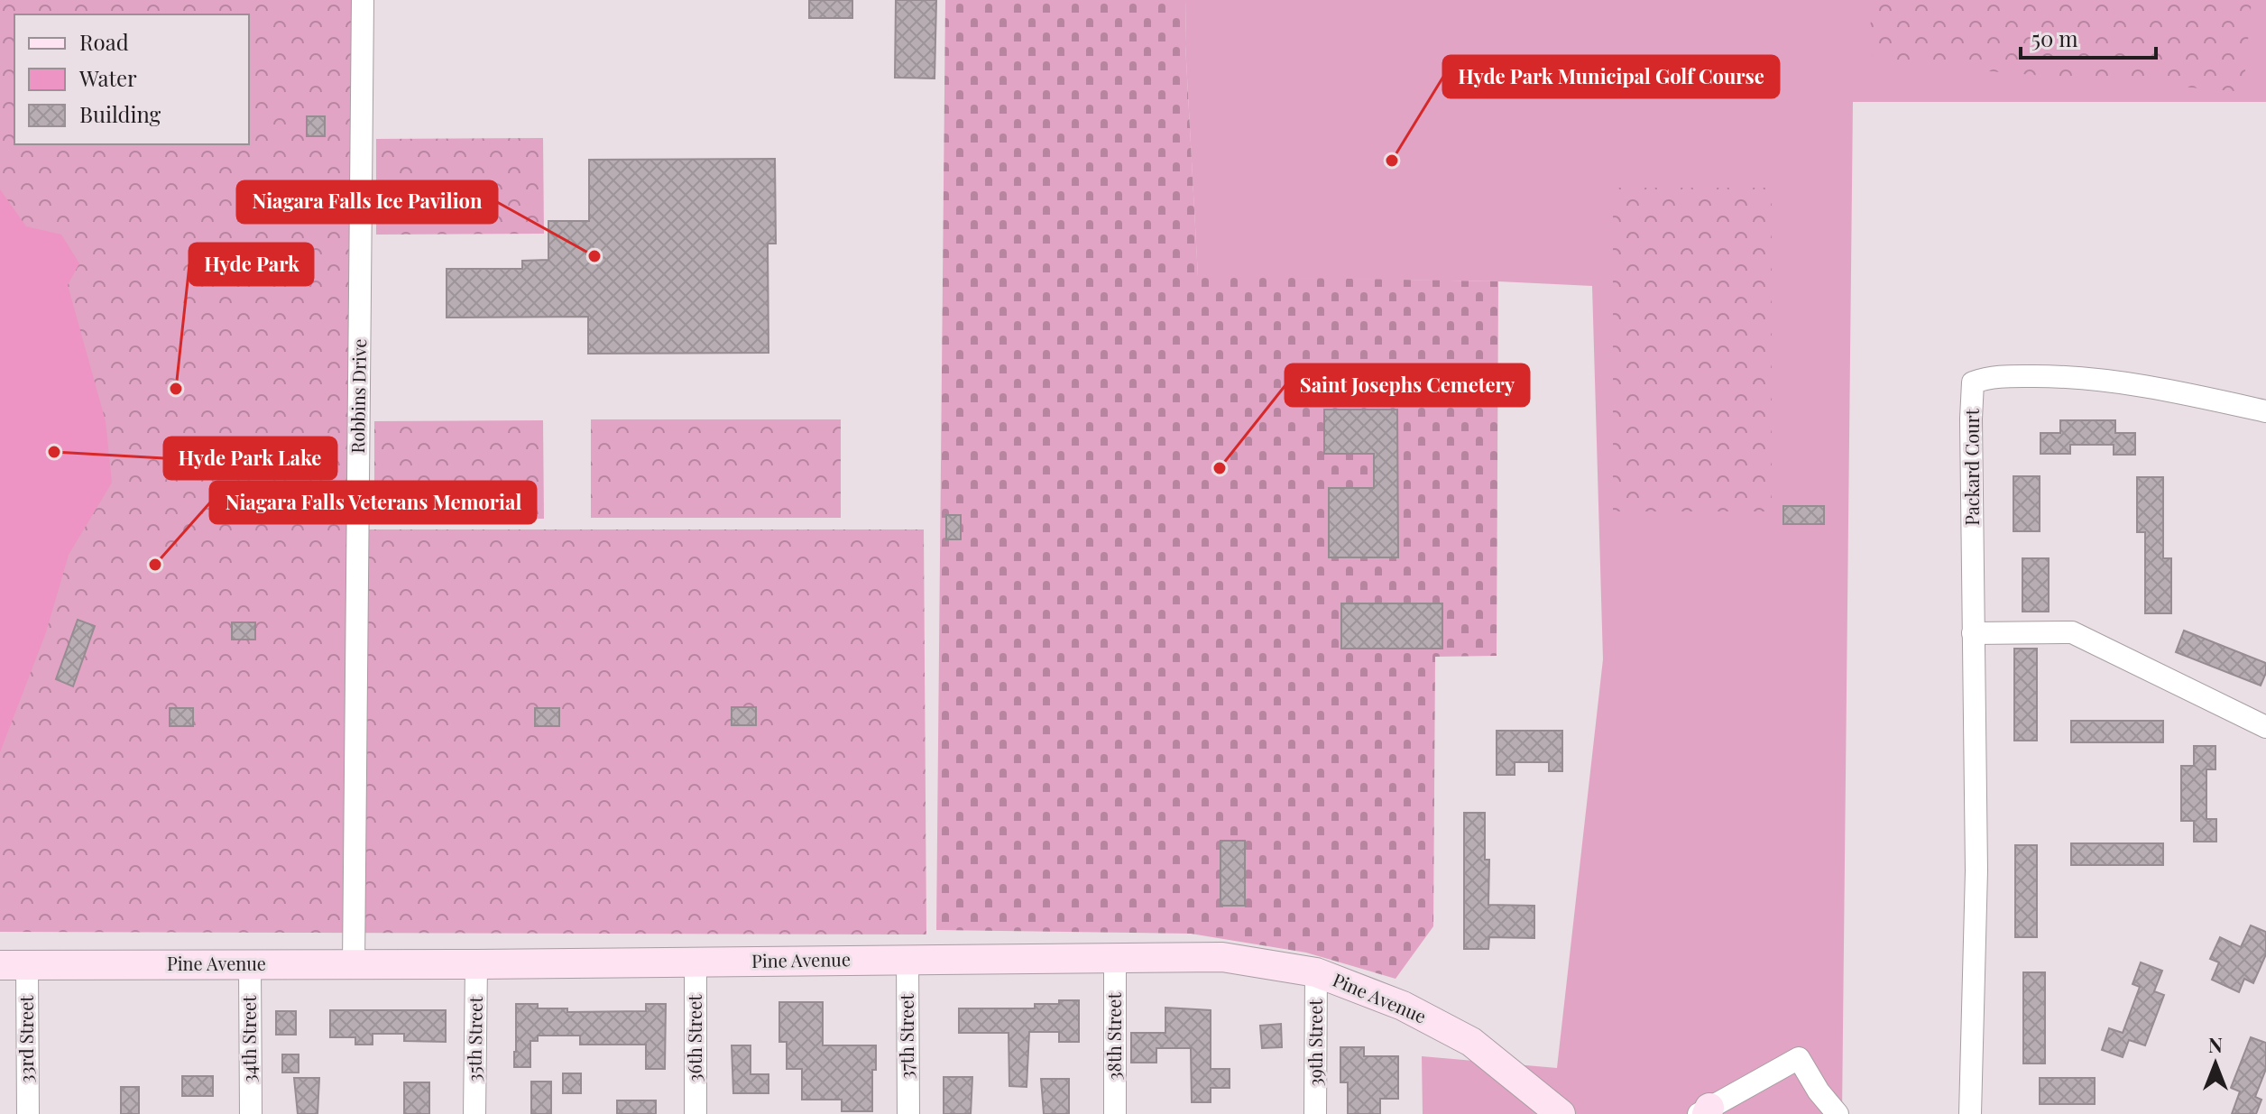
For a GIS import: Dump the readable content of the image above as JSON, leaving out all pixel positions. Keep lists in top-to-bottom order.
{
  "streets": {
    "main road": ["Pine Avenue"],
    "street": [
      "Robbins Drive",
      "Packard Court",
      "37th Street",
      "38th Street",
      "36th Street",
      "33rd Street",
      "34th Street",
      "35th Street",
      "39th Street"
    ]
  },
  "crossings": [
    ["Robbins Drive", "Pine Avenue"],
    ["Pine Avenue", "37th Street"],
    ["Pine Avenue", "38th Street"],
    ["Pine Avenue", "36th Street"],
    ["Pine Avenue", "33rd Street"],
    ["Pine Avenue", "34th Street"],
    ["Pine Avenue", "35th Street"],
    ["Pine Avenue", "39th Street"]
  ],
  "places": [
    "Hyde Park Municipal Golf Course",
    "Niagara Falls Ice Pavilion",
    "Hyde Park",
    "Hyde Park Lake",
    "Saint Josephs Cemetery",
    "Niagara Falls Veterans Memorial"
  ],
  "legend": ["Road", "Water", "Building"],
  "scale_bar": "50 m",
  "north": "top"
}
